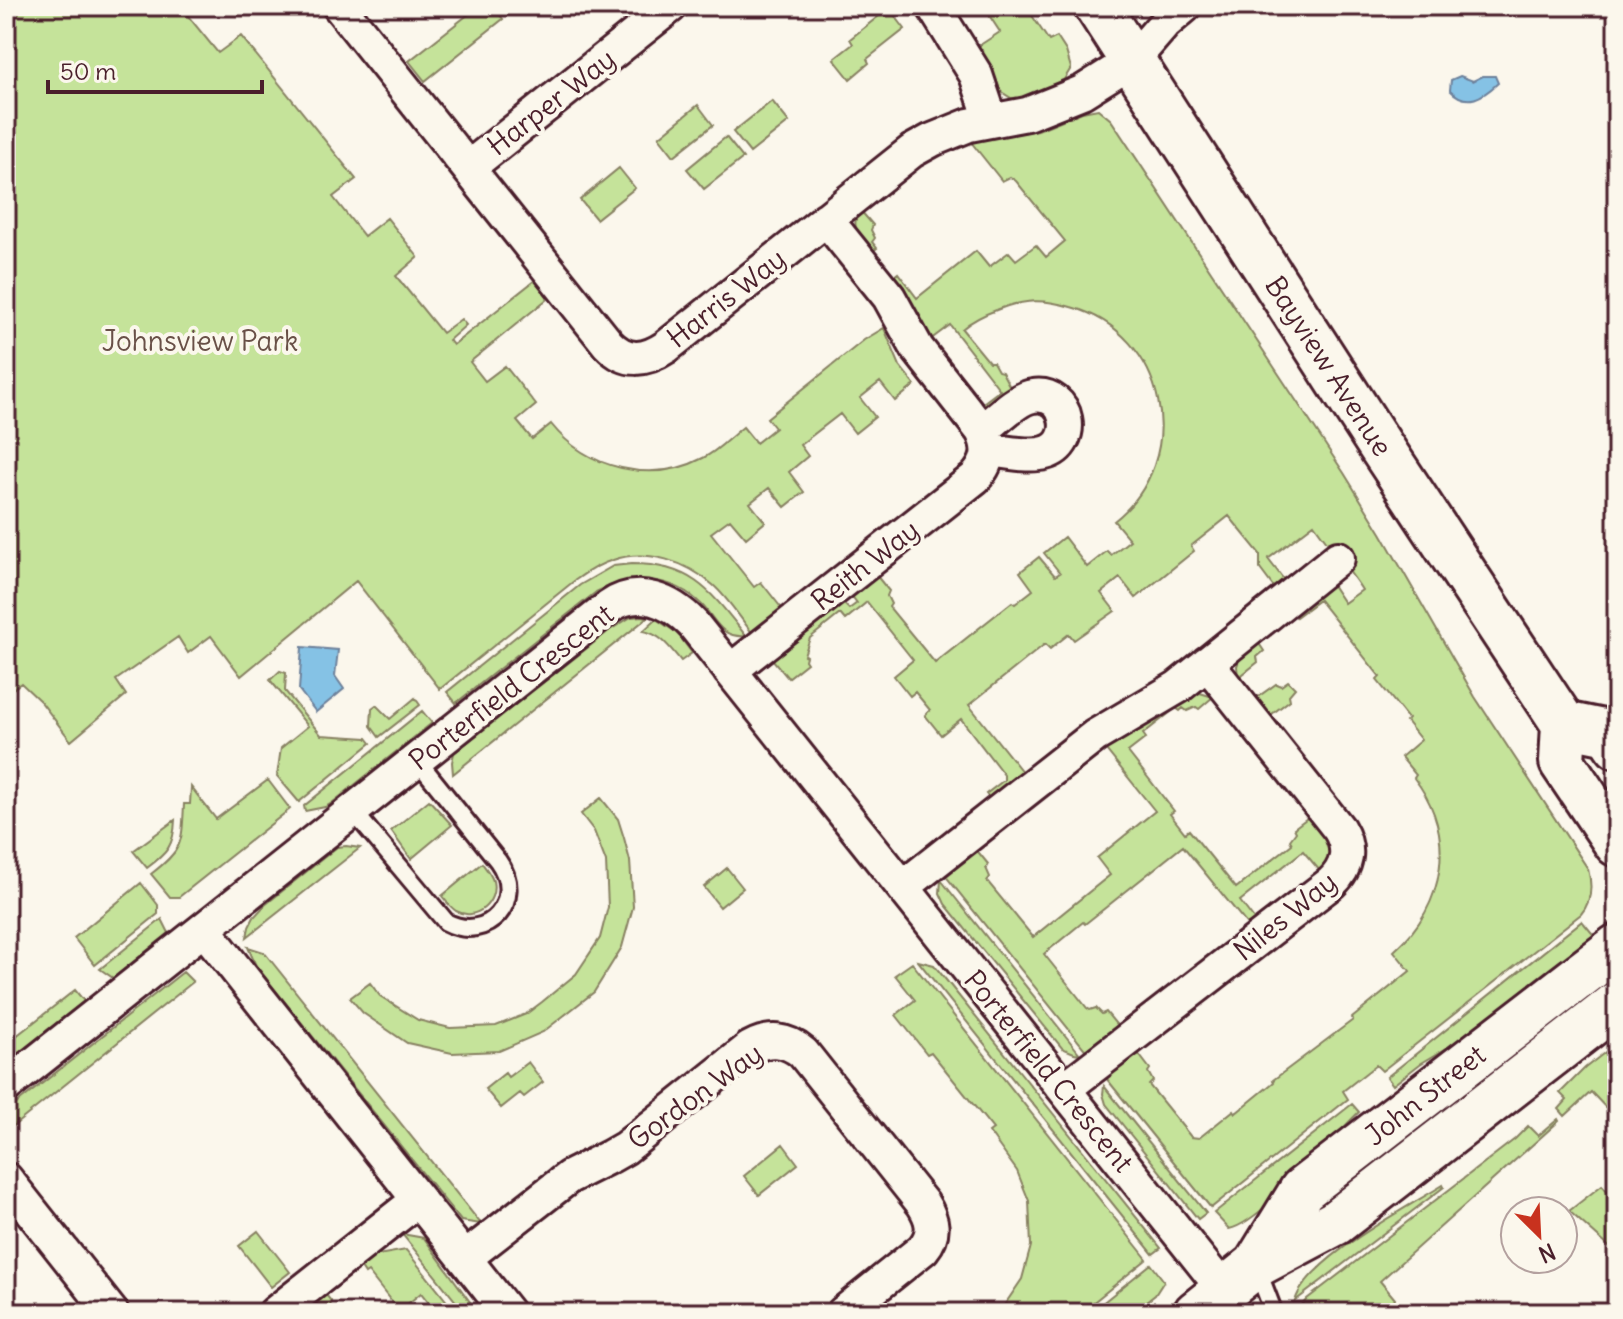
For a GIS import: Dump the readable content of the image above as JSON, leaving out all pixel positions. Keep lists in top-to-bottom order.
{
  "streets": {
    "main road": ["Bayview Avenue", "John Street"],
    "street": [
      "Harper Way",
      "Harris Way",
      "Reith Way",
      "Porterfield Crescent",
      "Niles Way",
      "Gordon Way"
    ]
  },
  "crossings": [
    ["Harper Way", "Harris Way"],
    ["Harris Way", "Bayview Avenue"],
    ["Harris Way", "Reith Way"],
    ["Reith Way", "Porterfield Crescent"],
    ["Porterfield Crescent", "Niles Way"],
    ["Porterfield Crescent", "John Street"]
  ],
  "parks": ["Johnsview Park"],
  "scale_bar": "50 m",
  "north": "bottom right"
}
